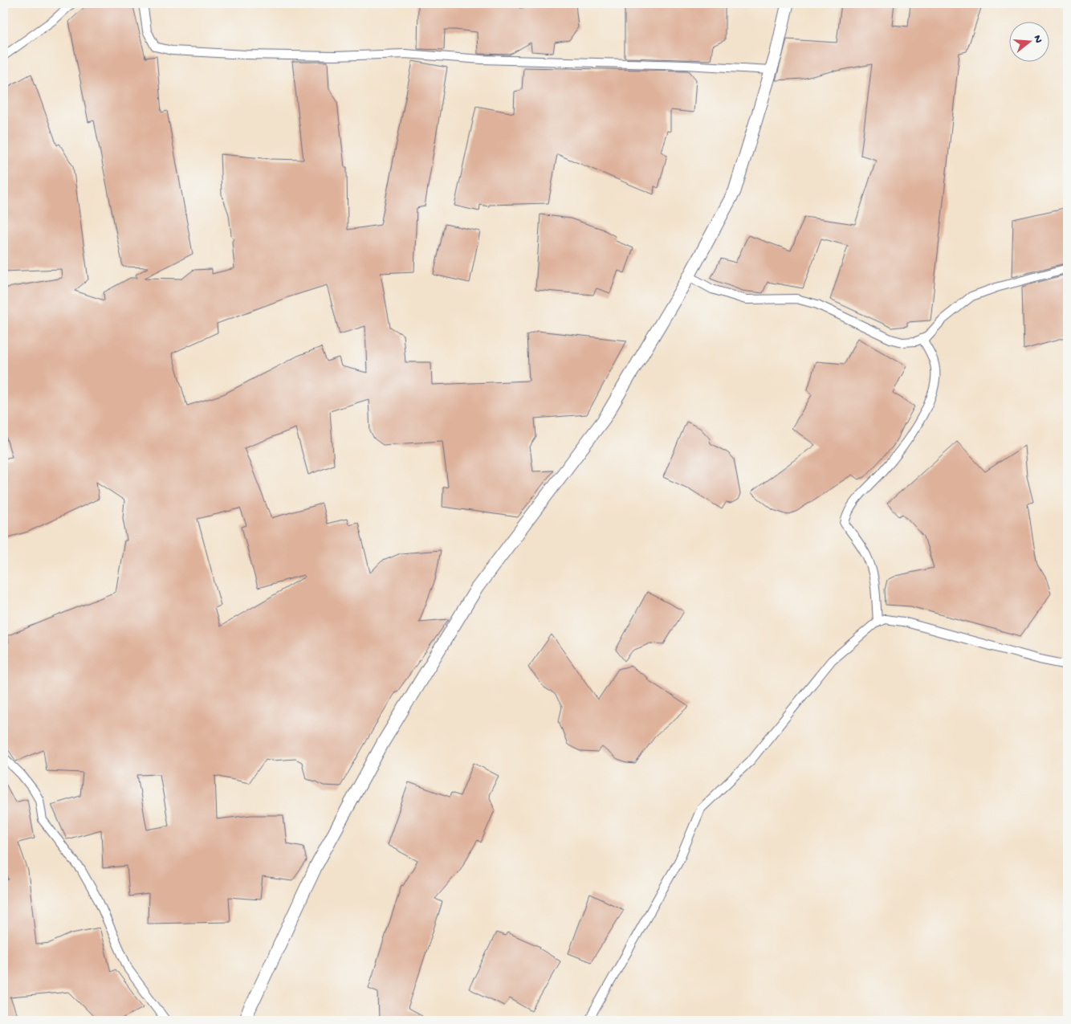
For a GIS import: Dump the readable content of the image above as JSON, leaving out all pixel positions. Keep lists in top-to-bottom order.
{
  "north": "right"
}
